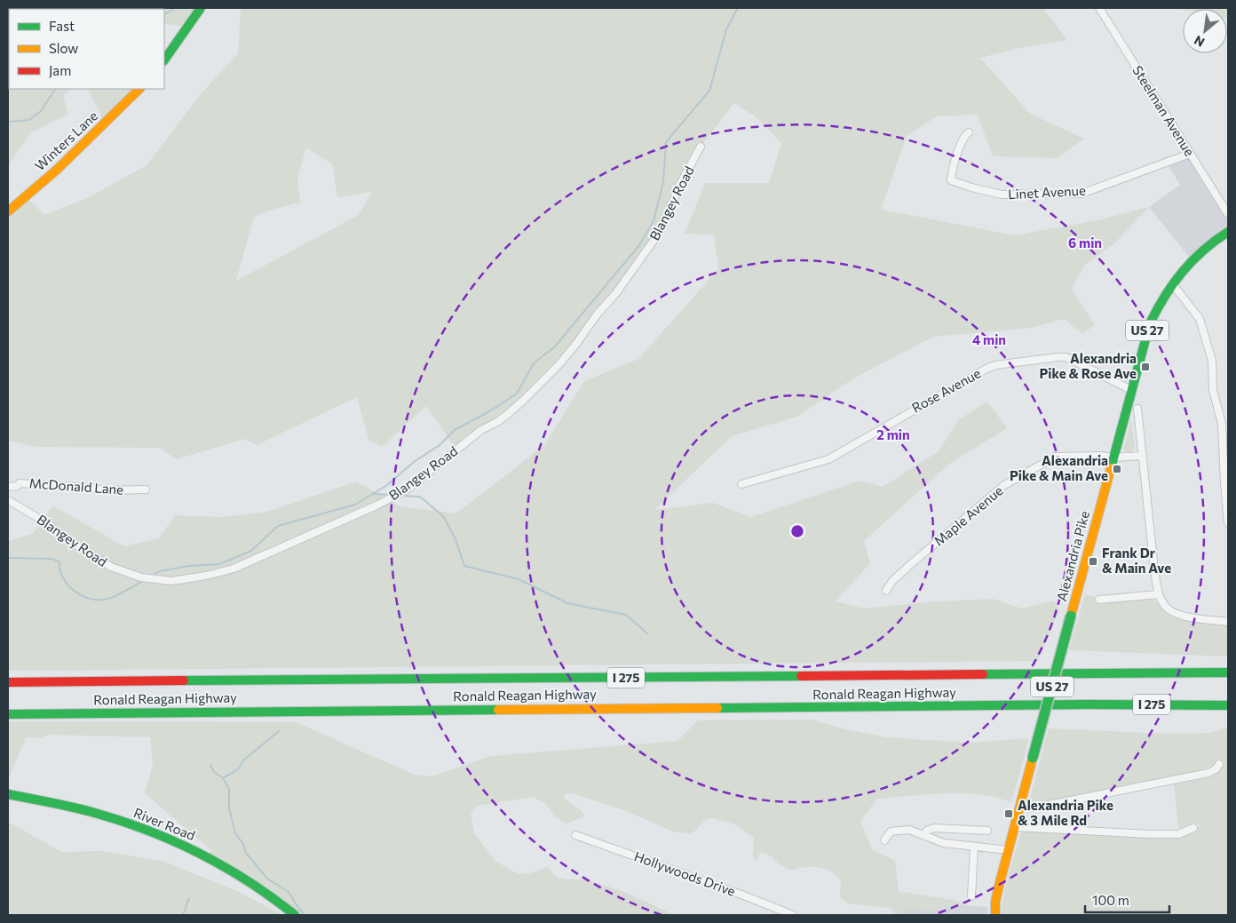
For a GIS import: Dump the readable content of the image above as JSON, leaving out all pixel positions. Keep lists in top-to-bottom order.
{
  "streets": {
    "main road": [
      "Winters Lane",
      "US 27",
      "Alexandria Pike",
      "I 275",
      "Ronald Reagan Highway",
      "River Road"
    ],
    "street": [
      "Steelman Avenue",
      "Linet Avenue",
      "Blangey Road",
      "Rose Avenue",
      "McDonald Lane",
      "Maple Avenue",
      "Hollywoods Drive"
    ]
  },
  "crossings": [
    ["Steelman Avenue", "Linet Avenue"],
    ["Rose Avenue", "Alexandria Pike"],
    ["Maple Avenue", "Alexandria Pike"]
  ],
  "places": {
    "transit": [
      "Alexandria Pike & Rose Ave",
      "Alexandria Pike & Main Ave",
      "Frank Dr & Main Ave",
      "Alexandria Pike & 3 Mile Rd"
    ]
  },
  "legend": ["Fast", "Slow", "Jam"],
  "scale_bar": "100 m",
  "north": "bottom left",
  "rings": ["6 min", "4 min", "2 min"]
}
